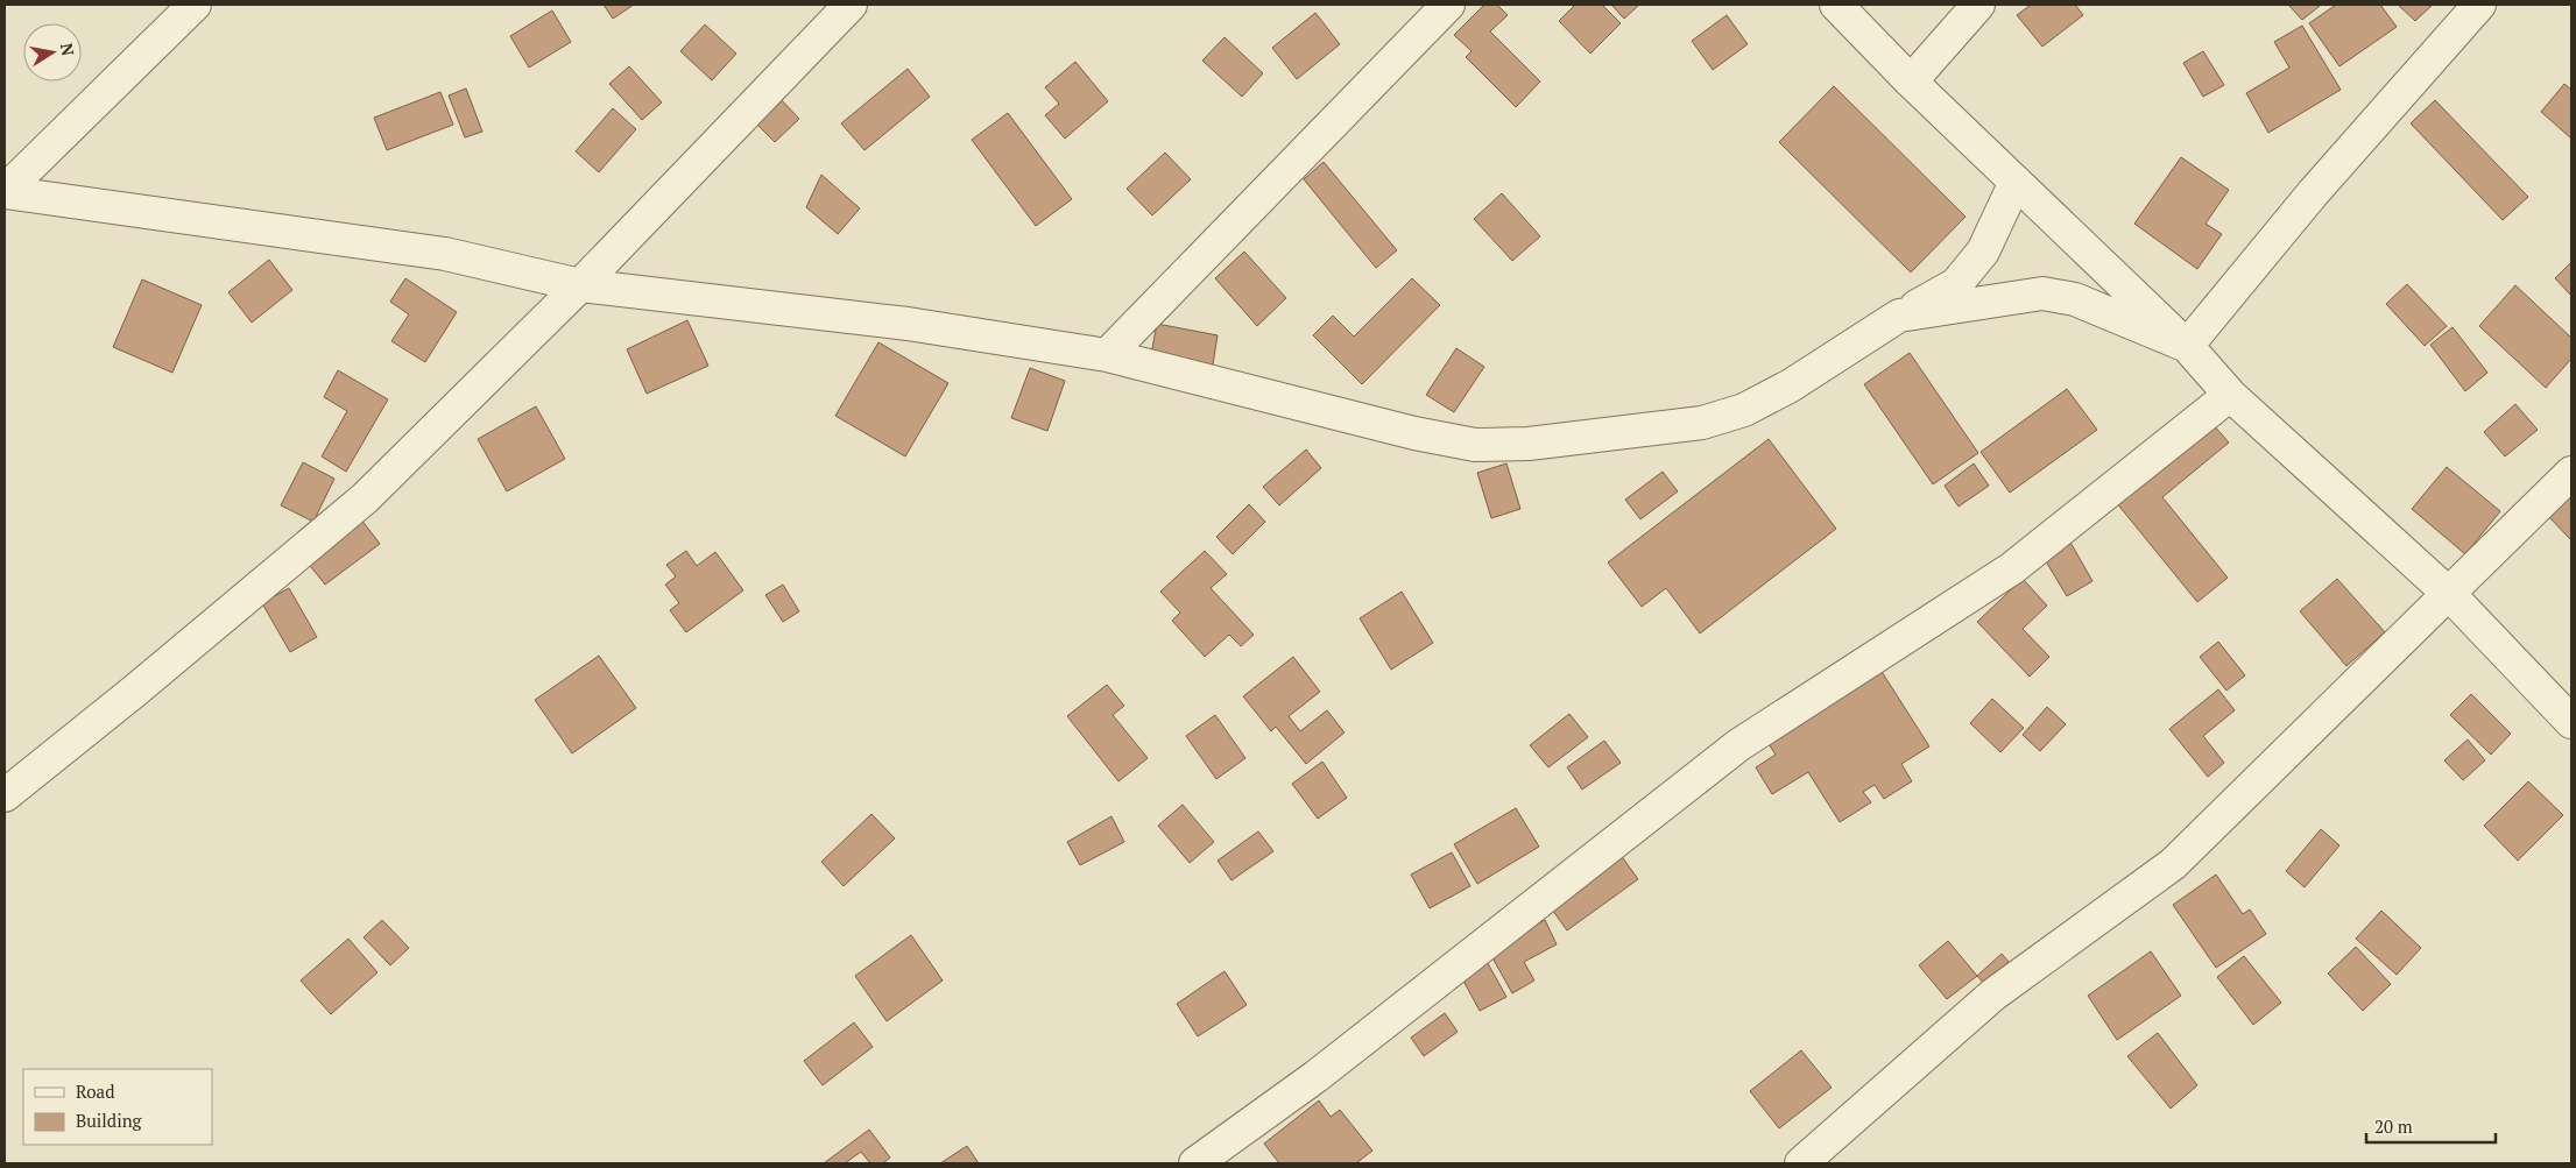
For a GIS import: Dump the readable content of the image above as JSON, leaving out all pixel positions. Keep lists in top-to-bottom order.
{
  "legend": ["Road", "Building"],
  "scale_bar": "20 m",
  "north": "right"
}
